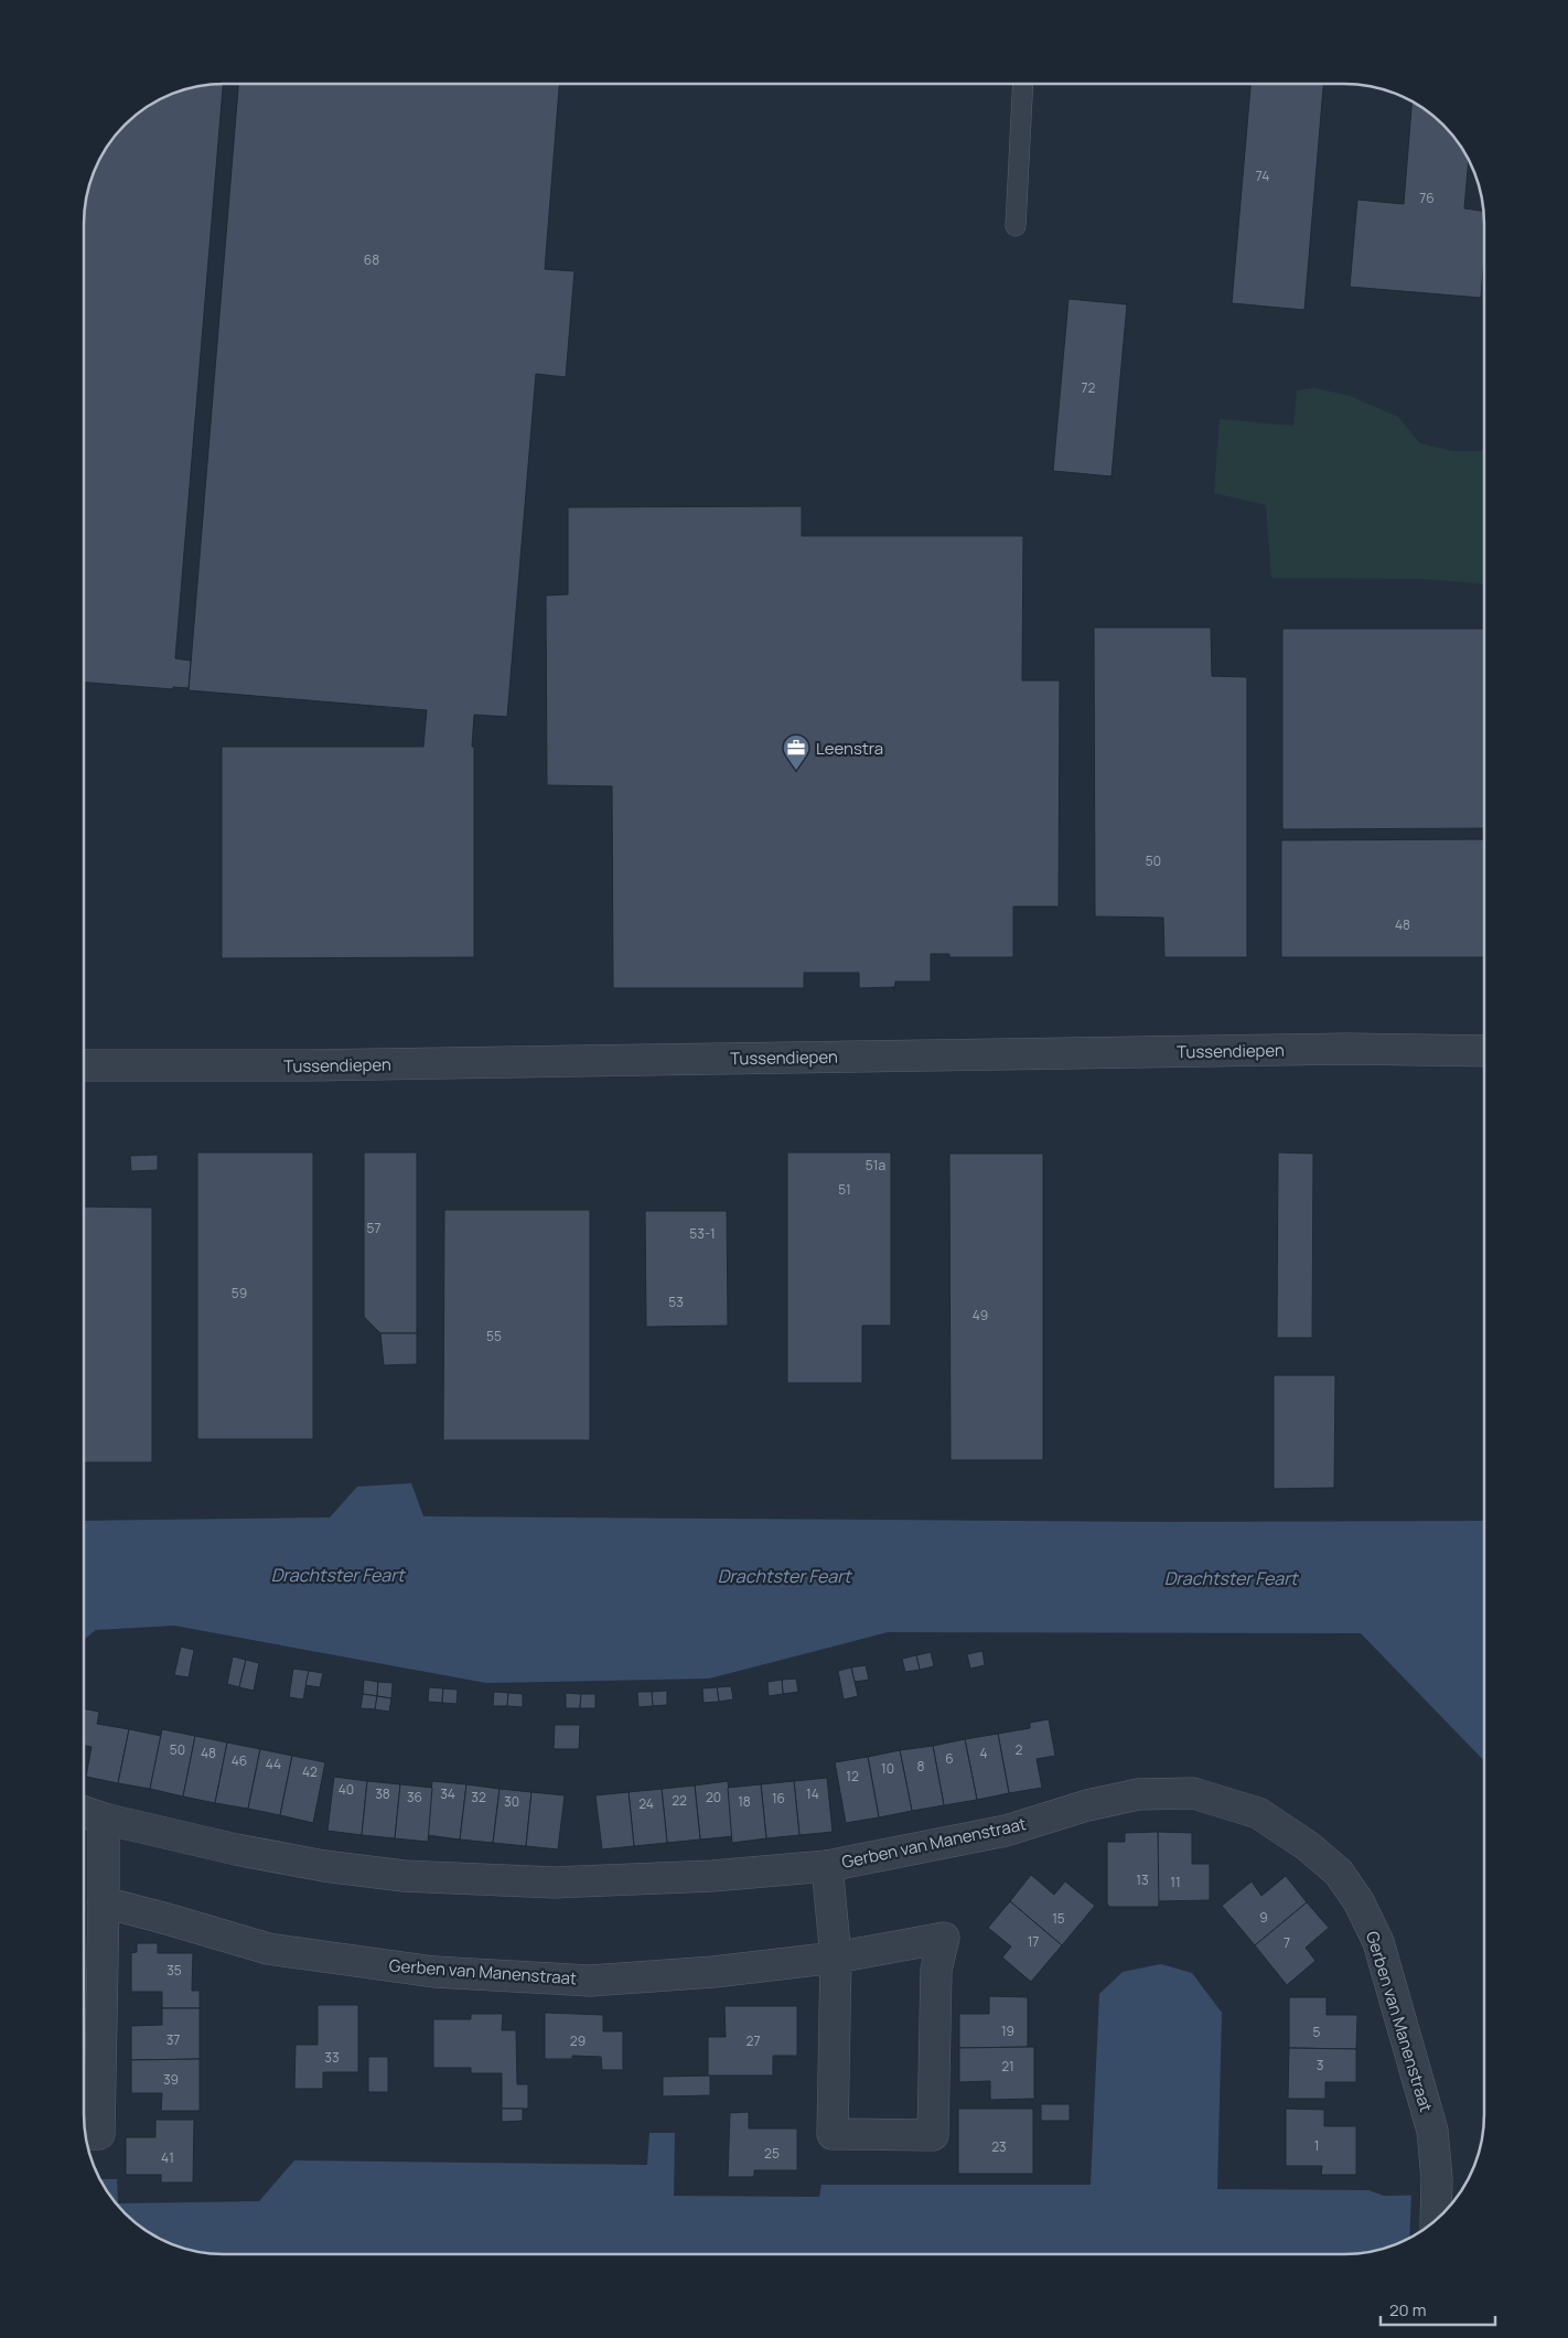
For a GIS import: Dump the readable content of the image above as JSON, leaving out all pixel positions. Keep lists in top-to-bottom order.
{
  "streets": {
    "street": ["Tussendiepen", "Gerben van Manenstraat"]
  },
  "water": ["Drachtster Feart"],
  "places": {
    "office": ["Leenstra"]
  },
  "house_numbers": [
    "74",
    "76",
    "68",
    "72",
    "50",
    "48",
    "51a",
    "51",
    "57",
    "53-1",
    "59",
    "53",
    "49",
    "55",
    "50",
    "2",
    "48",
    "4",
    "6",
    "46",
    "44",
    "8",
    "10",
    "42",
    "12",
    "40",
    "38",
    "34",
    "14",
    "36",
    "32",
    "20",
    "16",
    "22",
    "30",
    "18",
    "24",
    "13",
    "11",
    "9",
    "15",
    "17",
    "7",
    "35",
    "19",
    "5",
    "37",
    "29",
    "27",
    "33",
    "3",
    "21",
    "39",
    "1",
    "23",
    "25",
    "41"
  ],
  "scale_bar": "20 m"
}
